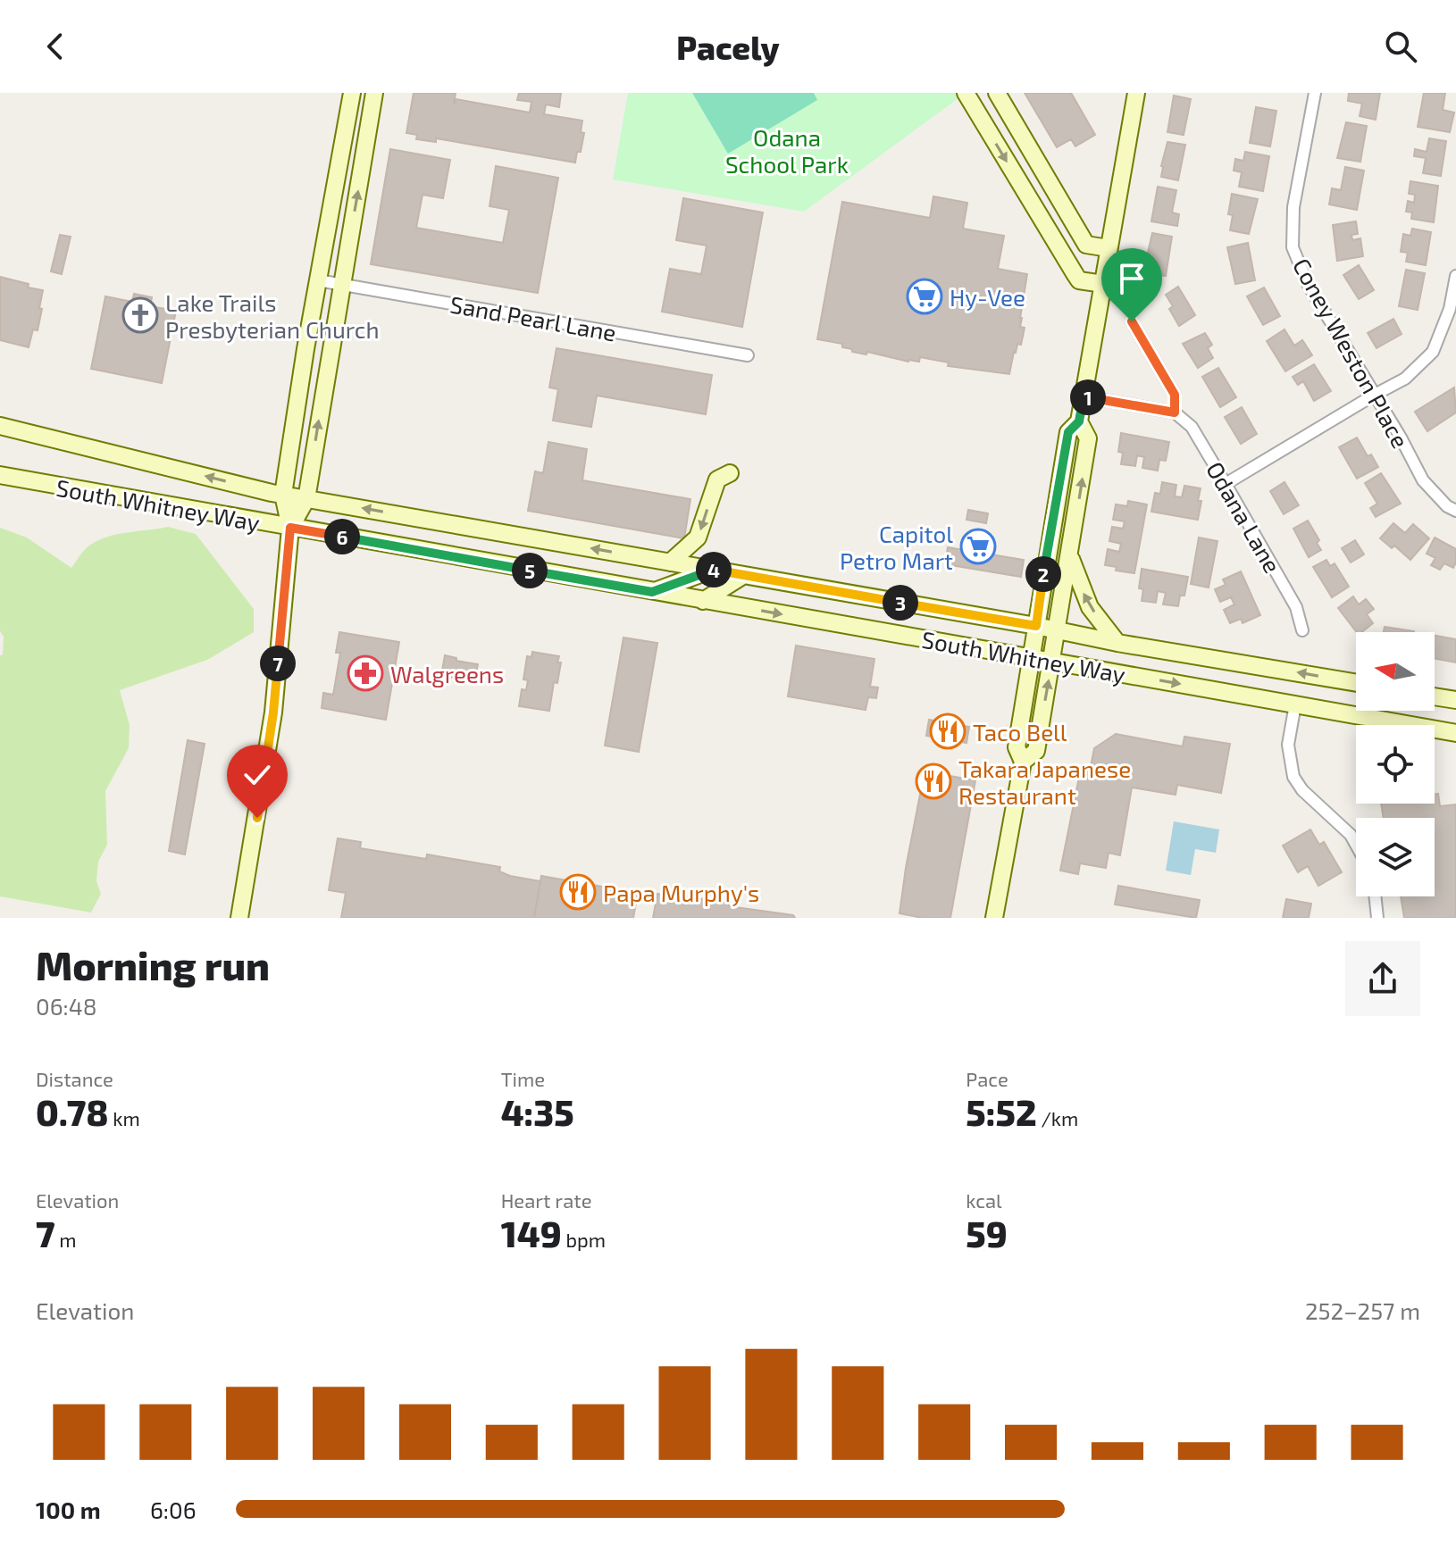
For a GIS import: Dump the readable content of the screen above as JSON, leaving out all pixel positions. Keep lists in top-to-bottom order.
{
  "streets": {
    "main road": ["South Whitney Way"],
    "street": ["Sand Pearl Lane", "Coney Weston Place", "Odana Lane"]
  },
  "parks": ["Odana School Park"],
  "places": {
    "supermarket": ["Hy-Vee", "Capitol Petro Mart"],
    "church": ["Lake Trails Presbyterian Church"],
    "pharmacy": ["Walgreens"],
    "restaurant": ["Taco Bell", "Takara Japanese Restaurant", "Papa Murphy's"]
  },
  "north": "left",
  "page": {
    "header": "Pacely",
    "pins": [
      "1",
      "6",
      "4",
      "5",
      "2",
      "3",
      "7"
    ],
    "heading": ["Morning run", "06:48"],
    "stats": [
      ["Distance", "0.78 km"],
      ["Time", "4:35"],
      ["Pace", "5:52 /km"],
      ["Elevation", "7 m"],
      ["Heart rate", "149 bpm"],
      ["kcal", "59"]
    ],
    "chart": ["Elevation", "252–257 m"],
    "list": [
      {
        "name": "100 m",
        "note": "6:06"
      }
    ]
  }
}
